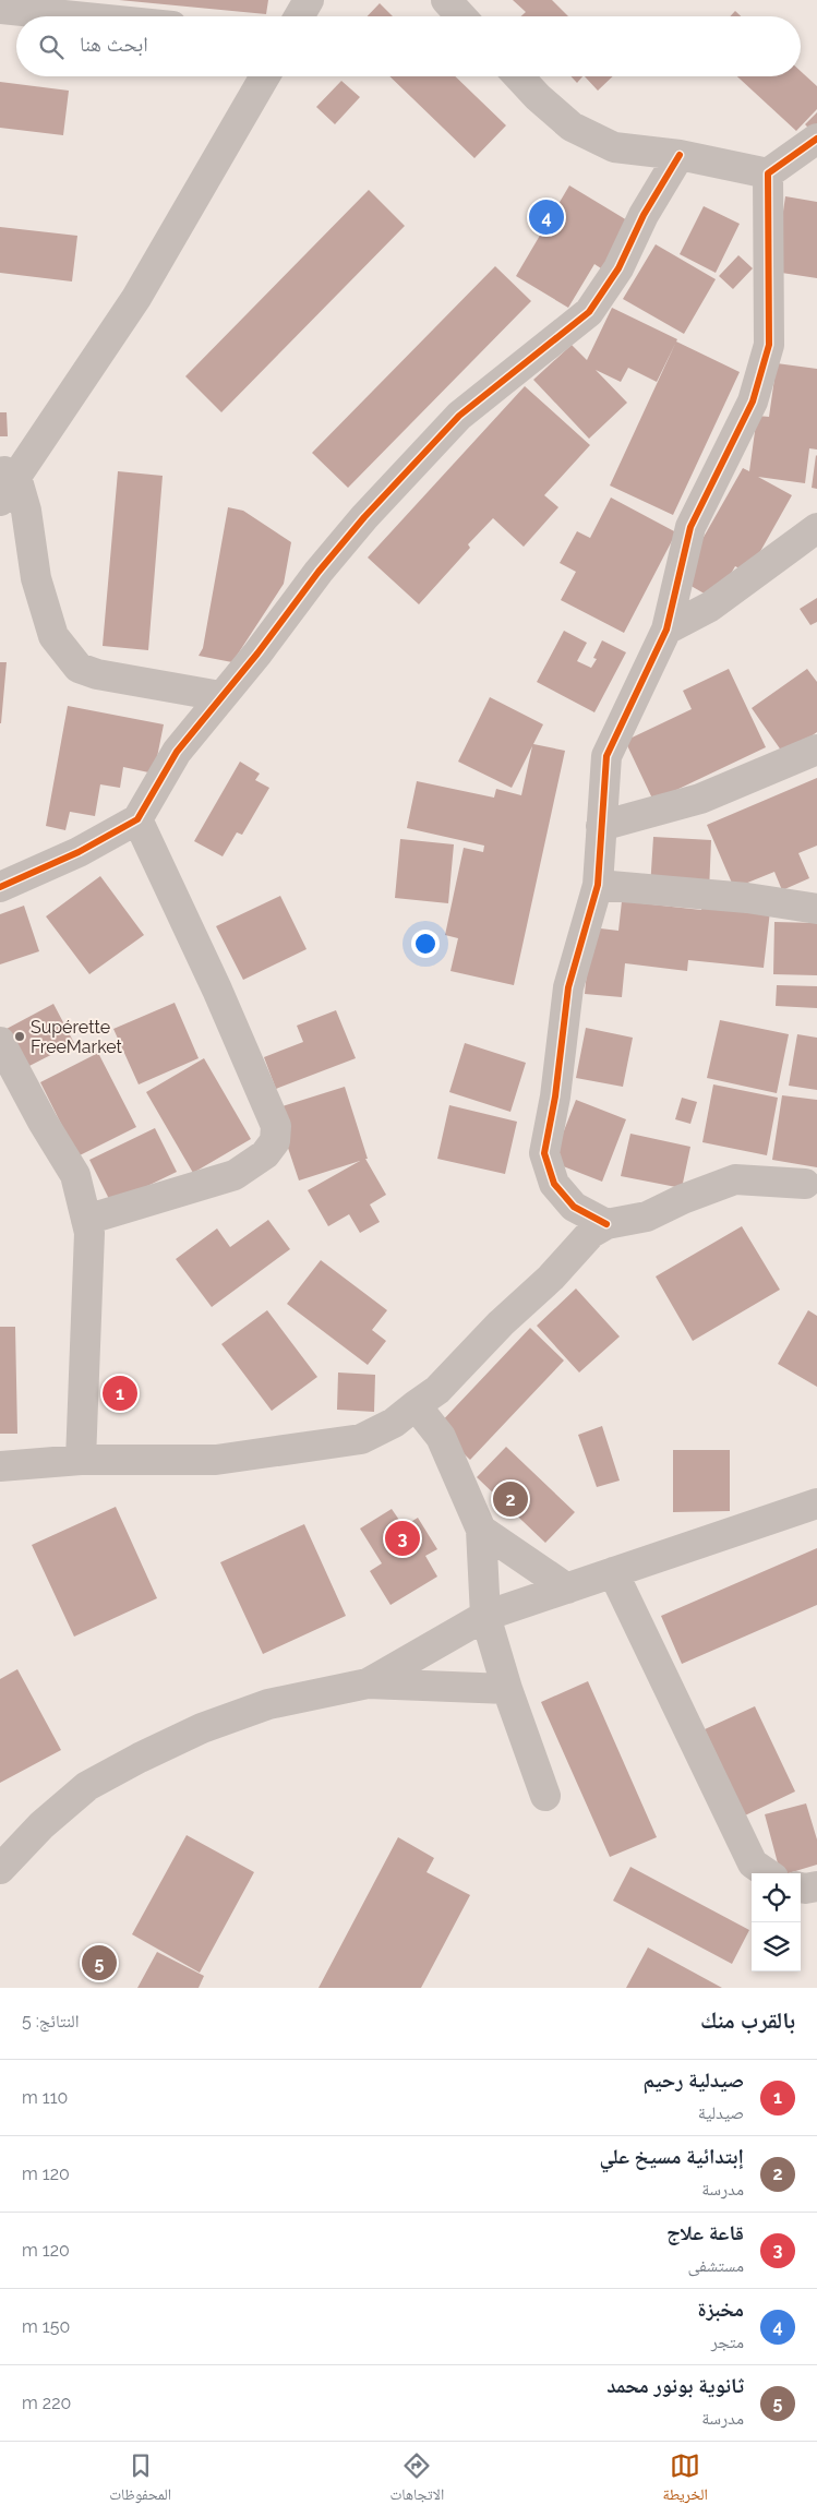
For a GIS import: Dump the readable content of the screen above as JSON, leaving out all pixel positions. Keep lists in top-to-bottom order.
{
  "places": ["Supérette FreeMarket"],
  "page": {
    "search": "ابحث هنا",
    "pins": [
      "4",
      "1",
      "2",
      "3",
      "5"
    ],
    "heading": ["بالقرب منك", "النتائج: 5"],
    "list": [
      {
        "mark": "1",
        "name": "صيدلية رحيم",
        "note": "صيدلية",
        "value": "110 m"
      },
      {
        "mark": "2",
        "name": "إبتدائية مسيخ علي",
        "note": "مدرسة",
        "value": "120 m"
      },
      {
        "mark": "3",
        "name": "قاعة علاج",
        "note": "مستشفى",
        "value": "120 m"
      },
      {
        "mark": "4",
        "name": "مخبزة",
        "note": "متجر",
        "value": "150 m"
      },
      {
        "mark": "5",
        "name": "ثانوية بونور محمد",
        "note": "مدرسة",
        "value": "220 m"
      }
    ],
    "nav": ["الخريطة", "الاتجاهات", "المحفوظات"]
  }
}
